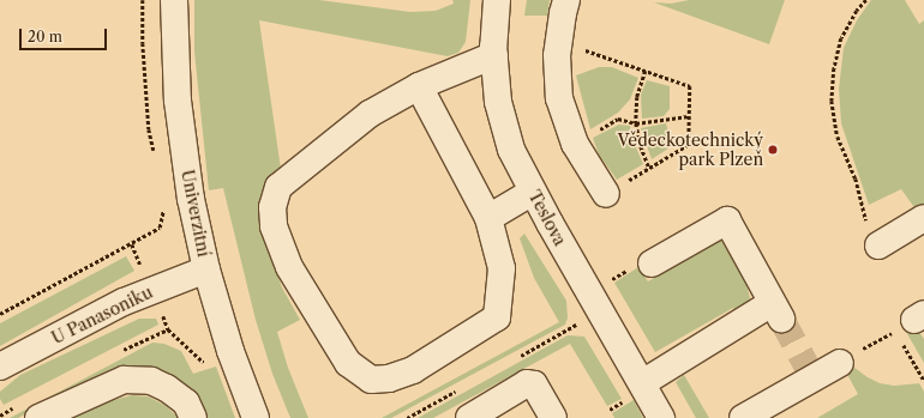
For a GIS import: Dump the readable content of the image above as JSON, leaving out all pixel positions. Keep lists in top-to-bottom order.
{
  "streets": {
    "street": ["Univerzitní", "Teslova", "U Panasoniku"]
  },
  "crossings": [
    ["Univerzitní", "U Panasoniku"]
  ],
  "places": ["Vědeckotechnický park Plzeň"],
  "scale_bar": "20 m"
}
